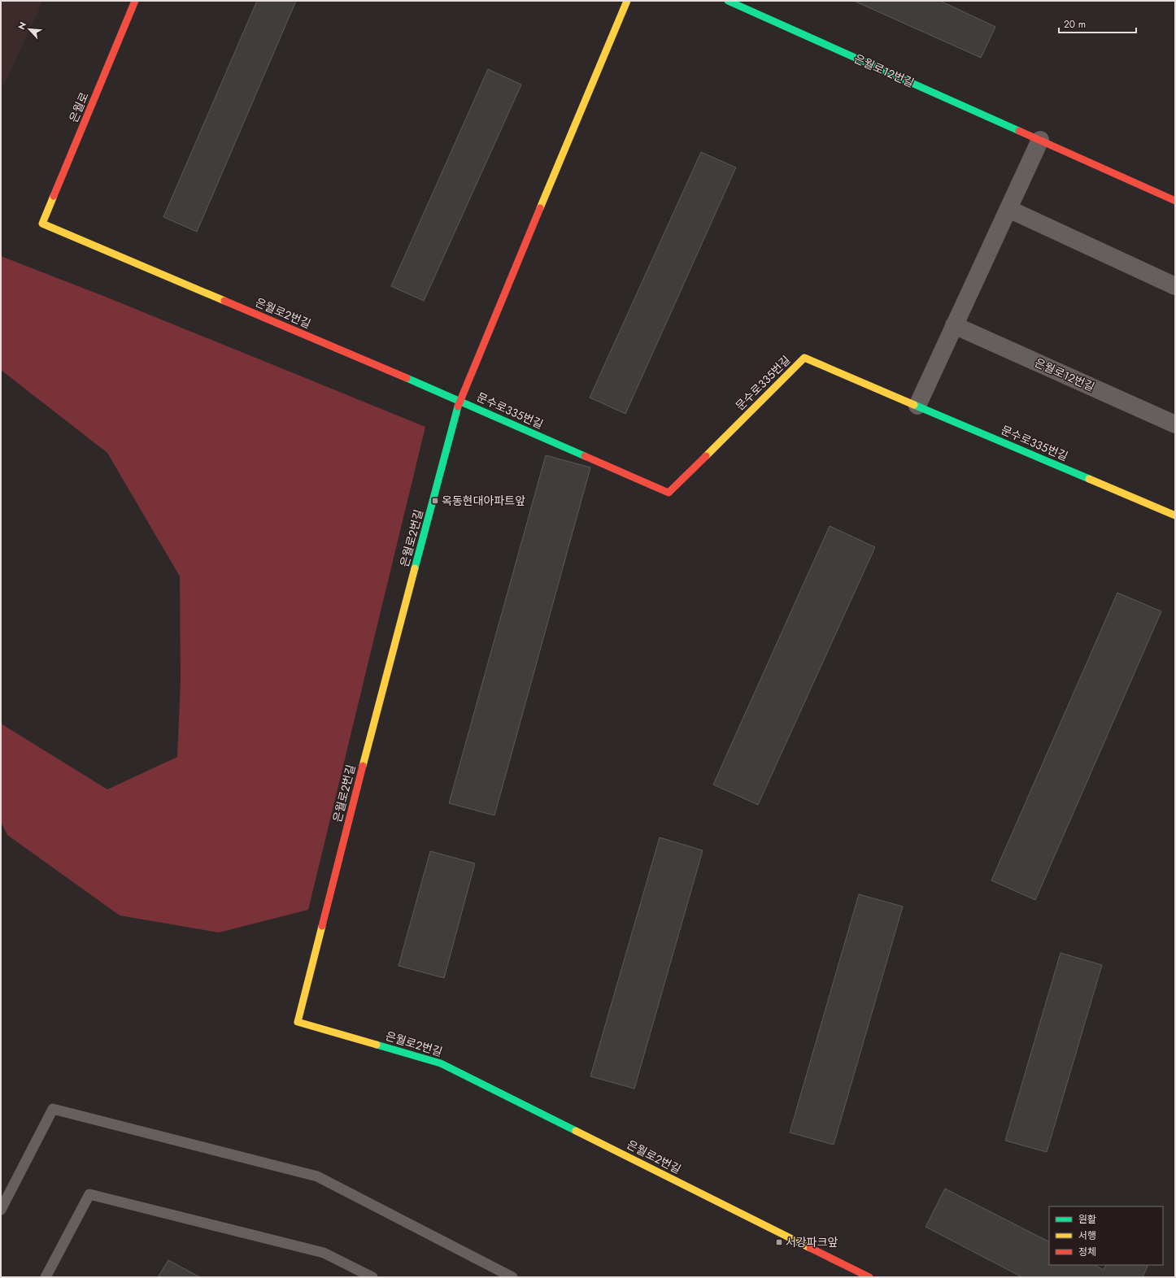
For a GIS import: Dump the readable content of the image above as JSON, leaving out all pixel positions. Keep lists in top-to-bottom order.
{
  "streets": {
    "street": [
      "은월로12번길",
      "은월로",
      "은월로2번길",
      "문수로335번길"
    ]
  },
  "crossings": [
    ["은월로", "은월로2번길"],
    ["은월로2번길", "문수로335번길"]
  ],
  "places": {
    "transit": ["옥동현대아파트앞", "서강파크앞"]
  },
  "legend": ["원활", "서행", "정체"],
  "scale_bar": "20 m",
  "north": "top left"
}
